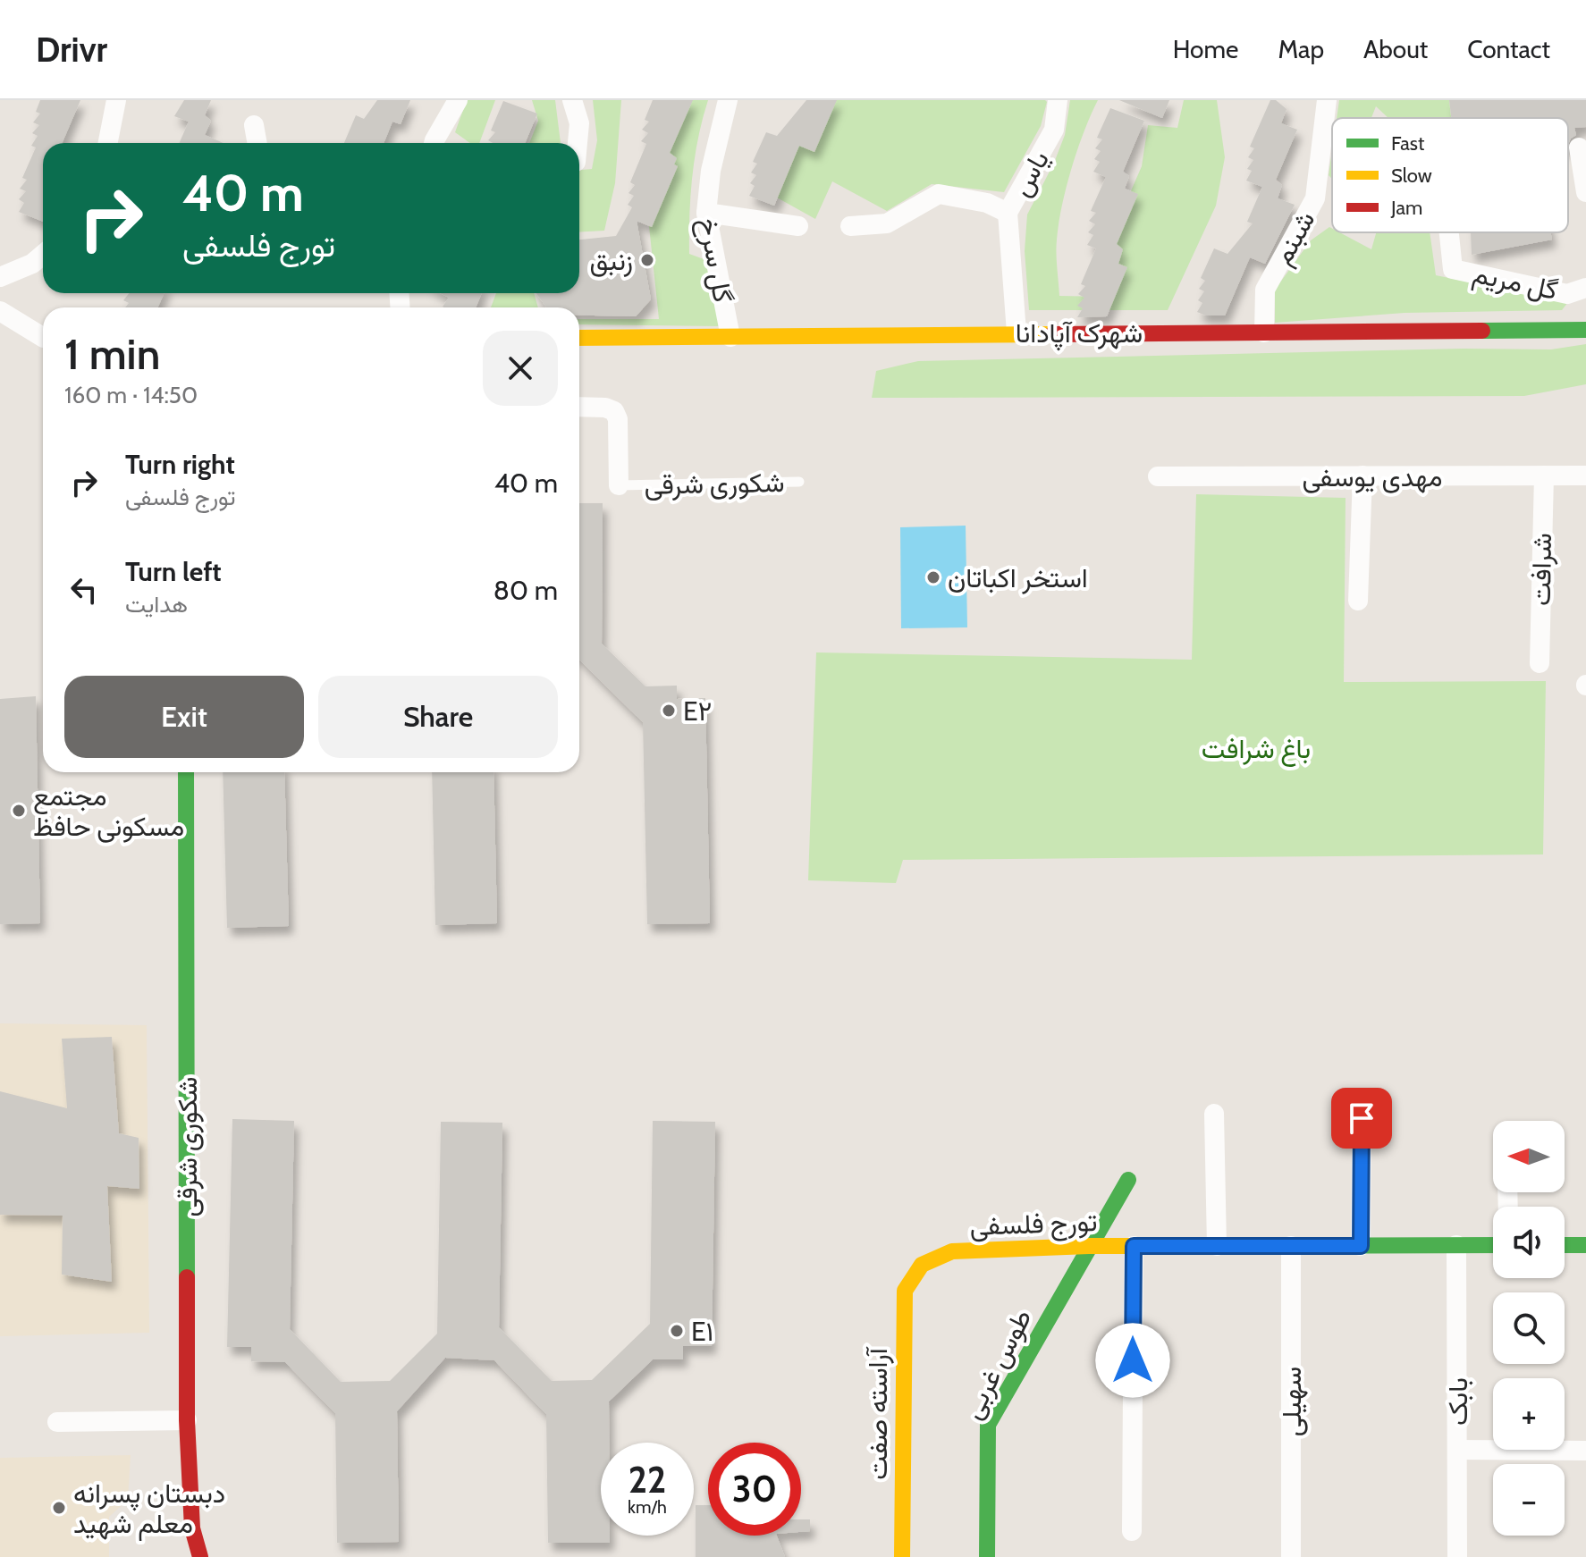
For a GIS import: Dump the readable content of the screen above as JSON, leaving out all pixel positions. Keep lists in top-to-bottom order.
{
  "streets": {
    "street": [
      "یاس",
      "شبنم",
      "گل سرخ",
      "گل مریم",
      "شهرک آپادانا",
      "مهدی یوسفی",
      "شکوری شرقی",
      "شرافت",
      "تورج فلسفی",
      "طوس غربی",
      "سهیلی",
      "بابک",
      "آراسته صفت"
    ]
  },
  "crossings": [
    ["یاس", "شهرک آپادانا"],
    ["شبنم", "شهرک آپادانا"],
    ["گل سرخ", "شهرک آپادانا"],
    ["مهدی یوسفی", "شرافت"],
    ["تورج فلسفی", "طوس غربی"],
    ["تورج فلسفی", "سهیلی"],
    ["تورج فلسفی", "بابک"],
    ["تورج فلسفی", "آراسته صفت"]
  ],
  "parks": ["باغ شرافت"],
  "places": [
    "زنبق",
    "استخر اکباتان",
    "E۲",
    "مجتمع مسکونی حافظ",
    "E۱",
    "دبستان پسرانه معلم شهید"
  ],
  "legend": ["Fast", "Slow", "Jam"],
  "north": "left",
  "page": {
    "header": "Drivr",
    "nav": [
      "Home",
      "Map",
      "About",
      "Contact"
    ],
    "turn": ["40 m", "تورج فلسفی"],
    "heading": ["1 min", "160 m · 14:50"],
    "list": [
      {
        "name": "Turn right",
        "note": "تورج فلسفی",
        "value": "40 m"
      },
      {
        "name": "Turn left",
        "note": "هدایت",
        "value": "80 m"
      }
    ],
    "buttons": ["Exit", "Share"],
    "map_buttons": ["+", "−"],
    "speed": "22 km/h",
    "limit": "30"
  }
}
